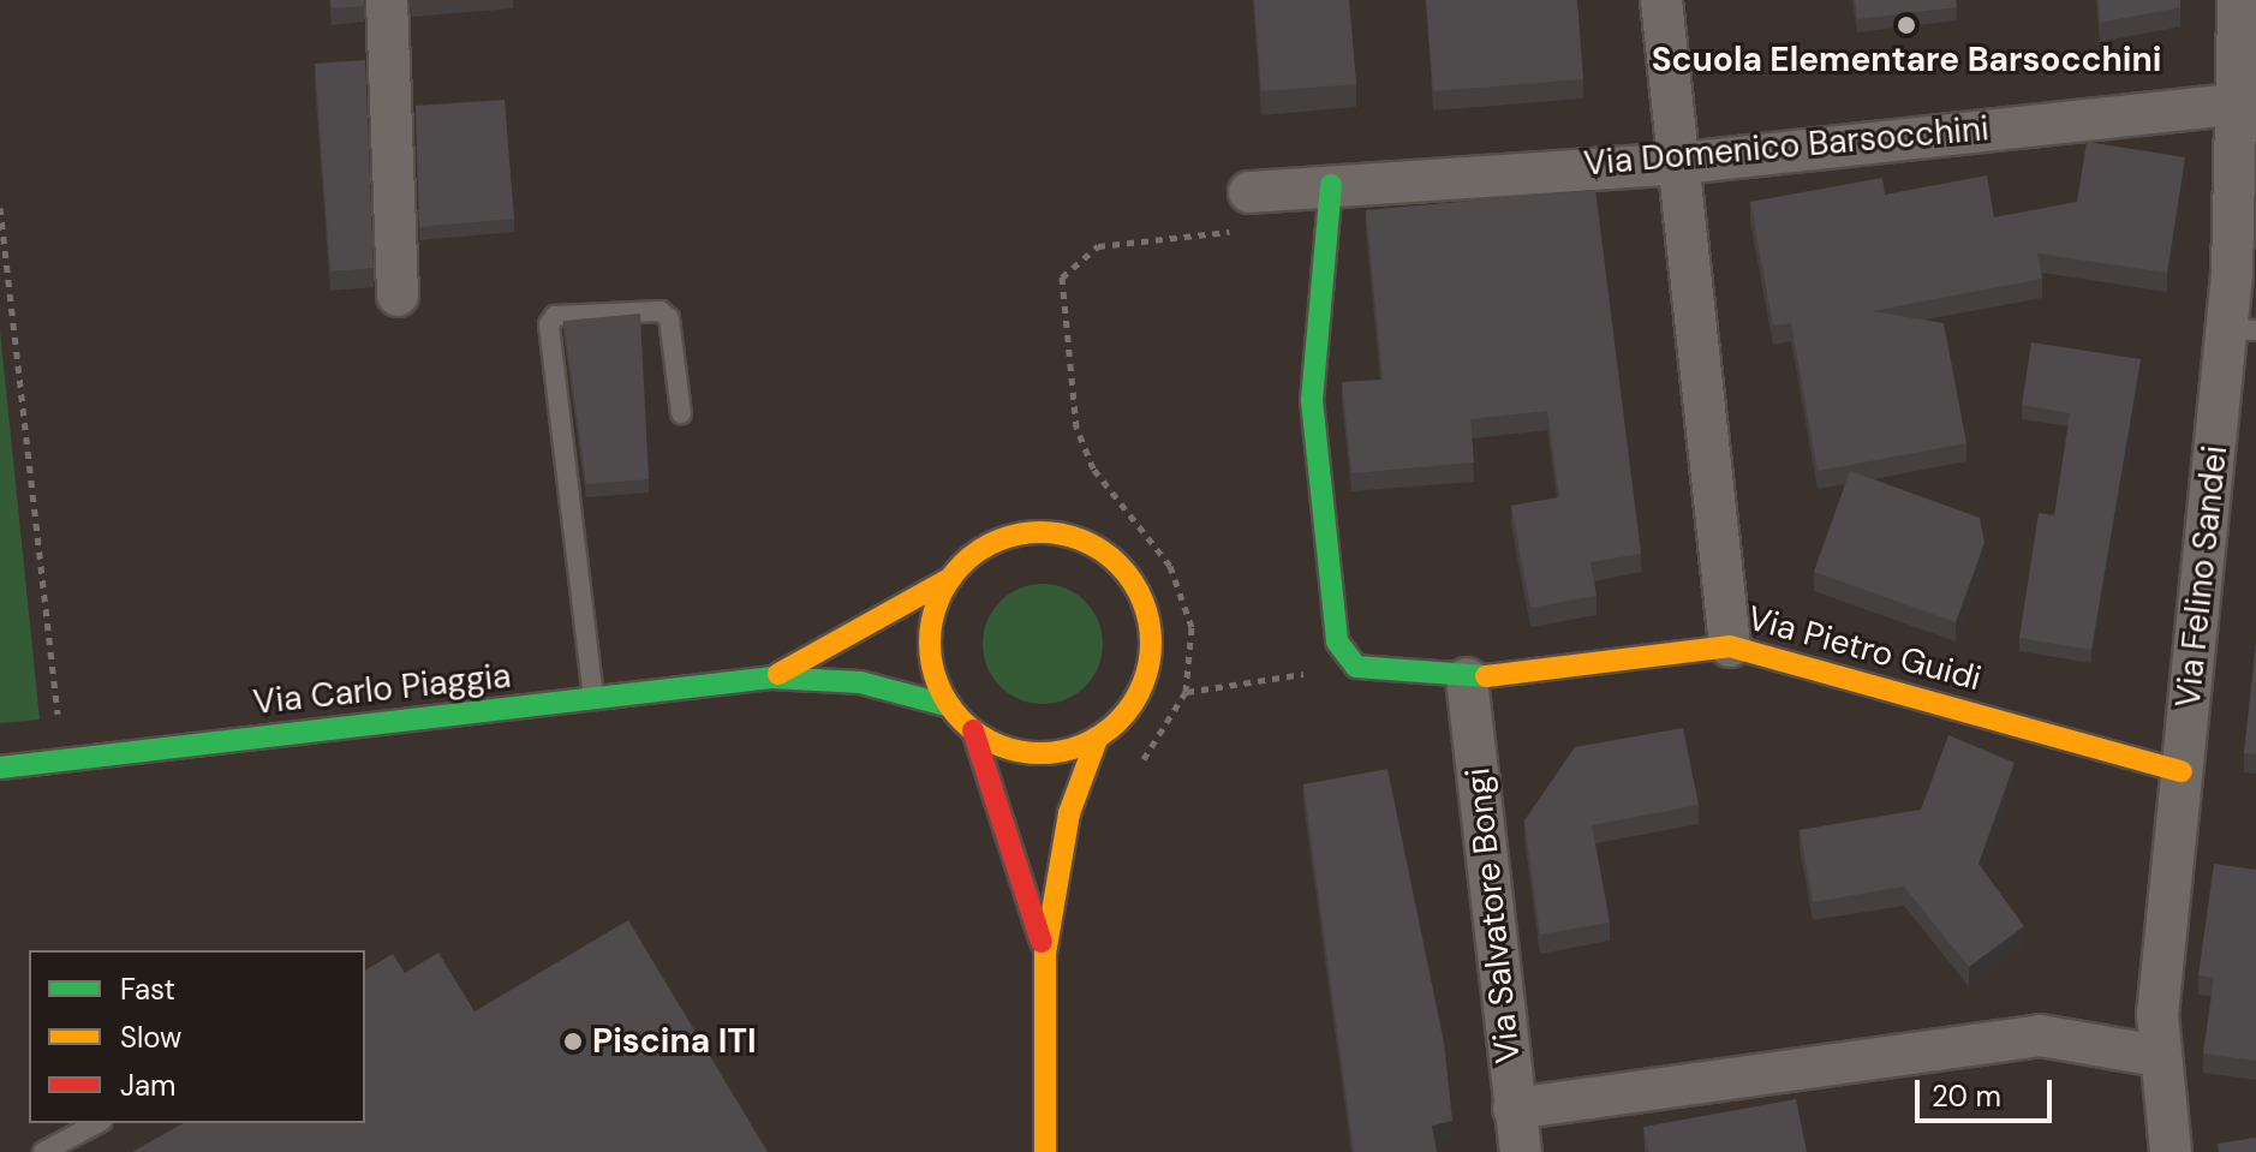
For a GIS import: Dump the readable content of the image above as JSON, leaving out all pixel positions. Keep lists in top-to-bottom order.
{
  "streets": {
    "street": [
      "Via Domenico Barsocchini",
      "Via Felino Sandei",
      "Via Pietro Guidi",
      "Via Carlo Piaggia",
      "Via Salvatore Bongi"
    ]
  },
  "crossings": [
    ["Via Domenico Barsocchini", "Via Felino Sandei"],
    ["Via Felino Sandei", "Via Pietro Guidi"],
    ["Via Pietro Guidi", "Via Salvatore Bongi"]
  ],
  "places": ["Scuola Elementare Barsocchini", "Piscina ITI"],
  "legend": ["Fast", "Slow", "Jam"],
  "scale_bar": "20 m"
}
